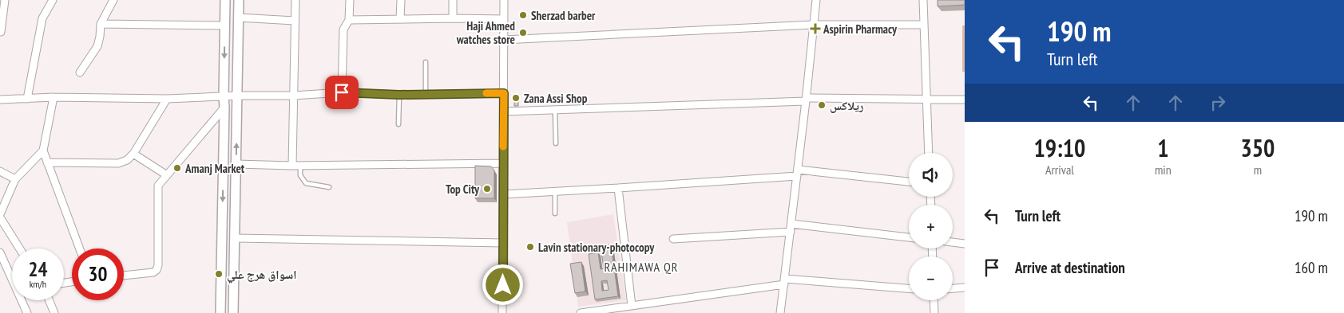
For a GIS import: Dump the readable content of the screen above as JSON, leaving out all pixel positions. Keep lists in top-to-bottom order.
{
  "districts": ["RAHIMAWA QR"],
  "places": {
    "other": [
      "Sherzad barber",
      "Haji Ahmed watches store",
      "Zana Assi Shop",
      "ریلاکس",
      "Amanj Market",
      "Top City",
      "Lavin stationary-photocopy",
      "اسواق هرج علي"
    ],
    "health": ["Aspirin Pharmacy"]
  },
  "page": {
    "turn": ["190 m", "Turn left"],
    "eta": [
      "19:10",
      "Arrival",
      "1",
      "min",
      "350",
      "m"
    ],
    "map_buttons": ["+", "−"],
    "list": [
      {
        "name": "Turn left",
        "value": "190 m"
      },
      {
        "name": "Arrive at destination",
        "value": "160 m"
      }
    ],
    "speed": "24 km/h",
    "limit": "30"
  }
}
